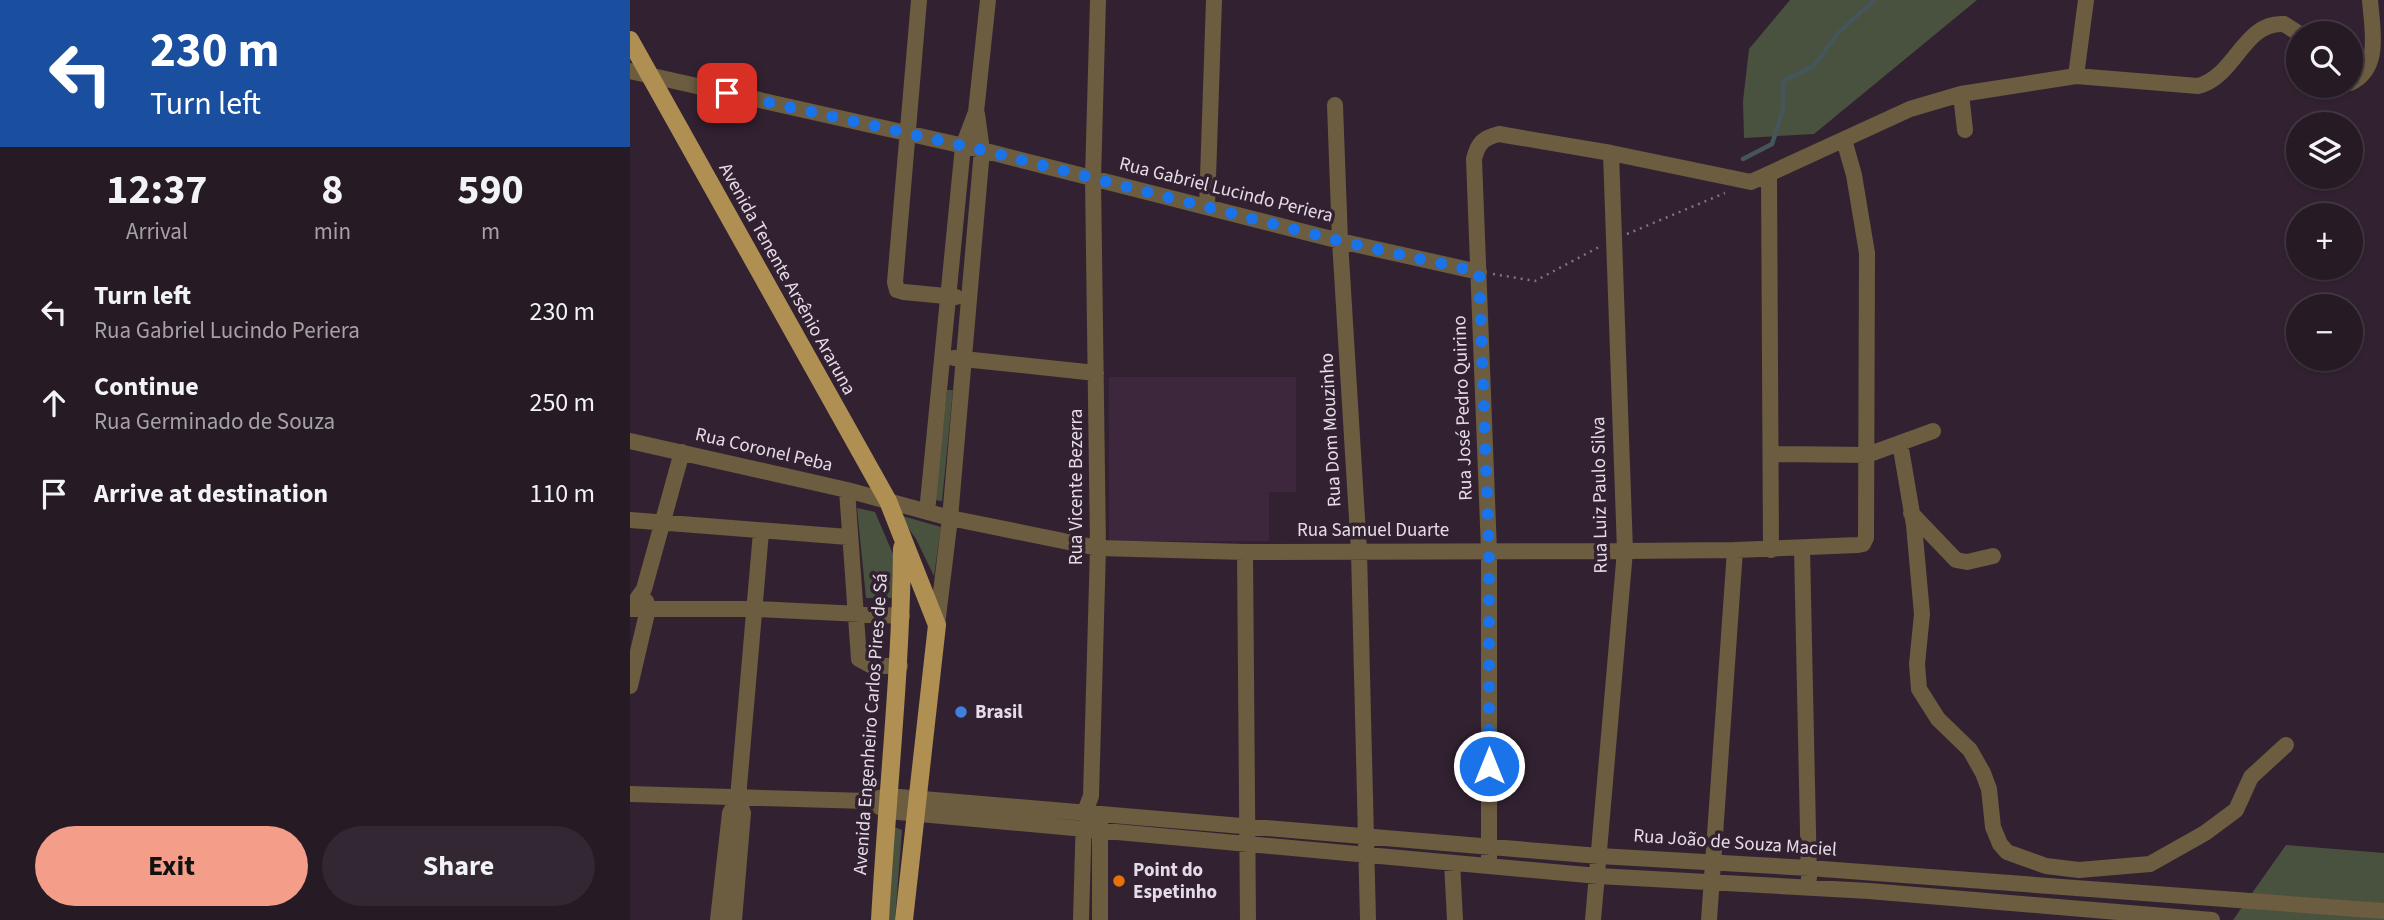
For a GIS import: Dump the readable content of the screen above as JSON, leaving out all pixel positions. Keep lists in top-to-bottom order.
{
  "streets": {
    "main road": ["Avenida Tenente Arsênio Araruna", "Avenida Engenheiro Carlos Pires de Sá"],
    "street": [
      "Rua Gabriel Lucindo Periera",
      "Rua José Pedro Quirino",
      "Rua Dom Mouzinho",
      "Rua Coronel Peba",
      "Rua Vicente Bezerra",
      "Rua Luiz Paulo Silva",
      "Rua Samuel Duarte",
      "Rua João de Souza Maciel"
    ]
  },
  "crossings": [
    ["Rua Gabriel Lucindo Periera", "Avenida Tenente Arsênio Araruna"],
    ["Rua Gabriel Lucindo Periera", "Rua José Pedro Quirino"],
    ["Rua Gabriel Lucindo Periera", "Rua Dom Mouzinho"],
    ["Rua Gabriel Lucindo Periera", "Rua Vicente Bezerra"],
    ["Avenida Tenente Arsênio Araruna", "Rua Coronel Peba"],
    ["Avenida Tenente Arsênio Araruna", "Rua Samuel Duarte"],
    ["Avenida Tenente Arsênio Araruna", "Avenida Engenheiro Carlos Pires de Sá"],
    ["Rua José Pedro Quirino", "Rua Luiz Paulo Silva"],
    ["Rua José Pedro Quirino", "Rua Samuel Duarte"],
    ["Rua José Pedro Quirino", "Rua João de Souza Maciel"],
    ["Rua Dom Mouzinho", "Rua Samuel Duarte"],
    ["Rua Dom Mouzinho", "Rua João de Souza Maciel"],
    ["Rua Coronel Peba", "Rua Samuel Duarte"],
    ["Rua Vicente Bezerra", "Rua Samuel Duarte"],
    ["Rua Vicente Bezerra", "Rua João de Souza Maciel"],
    ["Rua Luiz Paulo Silva", "Rua Samuel Duarte"],
    ["Rua Luiz Paulo Silva", "Rua João de Souza Maciel"]
  ],
  "places": ["Brasil", "Point do Espetinho"],
  "page": {
    "turn": ["230 m", "Turn left"],
    "map_buttons": ["+", "−"],
    "eta": [
      "12:37",
      "Arrival",
      "8",
      "min",
      "590",
      "m"
    ],
    "list": [
      {
        "name": "Turn left",
        "note": "Rua Gabriel Lucindo Periera",
        "value": "230 m"
      },
      {
        "name": "Continue",
        "note": "Rua Germinado de Souza",
        "value": "250 m"
      },
      {
        "name": "Arrive at destination",
        "value": "110 m"
      }
    ],
    "buttons": ["Exit", "Share"]
  }
}
